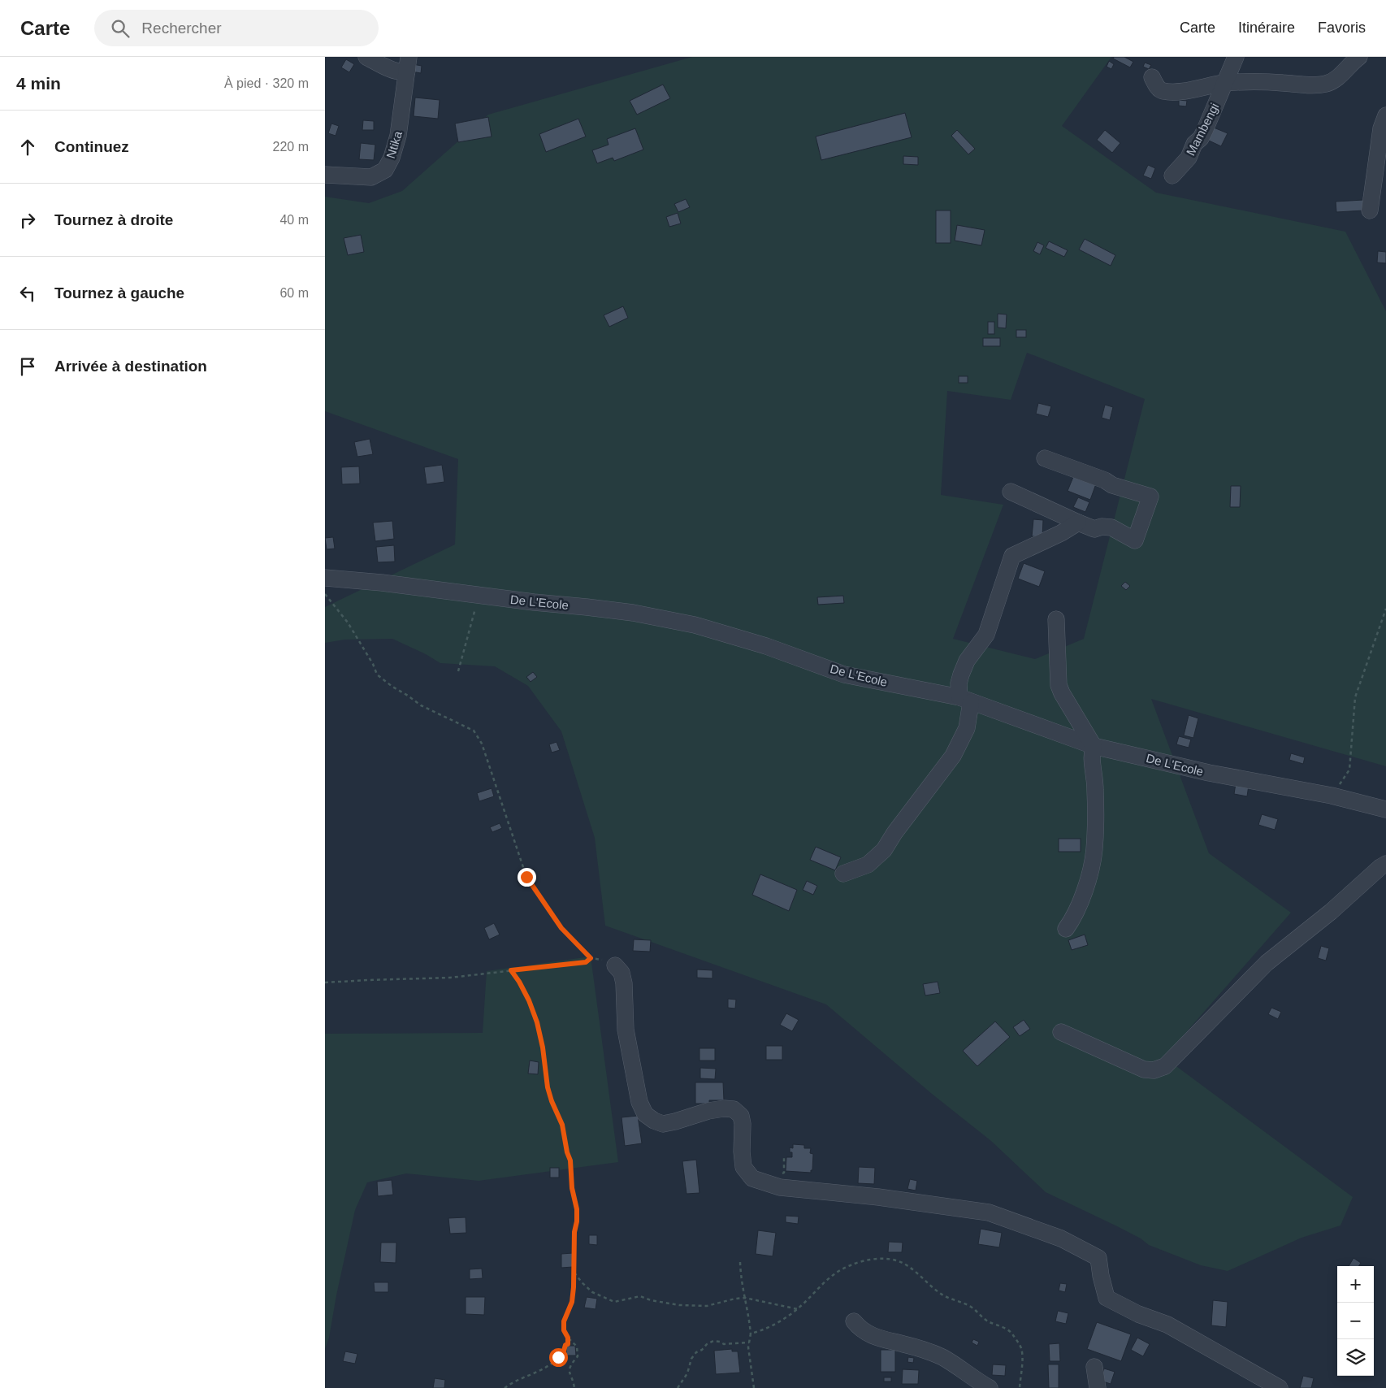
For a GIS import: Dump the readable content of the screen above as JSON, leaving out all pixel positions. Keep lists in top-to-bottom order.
{
  "streets": {
    "street": ["Mambengi", "Ntika", "De L'Ecole"]
  },
  "page": {
    "header": "Carte",
    "search": "Rechercher",
    "nav": ["Carte", "Itinéraire", "Favoris"],
    "heading": ["4 min", "À pied · 320 m"],
    "list": [
      ["Continuez", "220 m"],
      ["Tournez à droite", "40 m"],
      ["Tournez à gauche", "60 m"],
      "Arrivée à destination"
    ],
    "map_buttons": ["+", "−"]
  }
}
